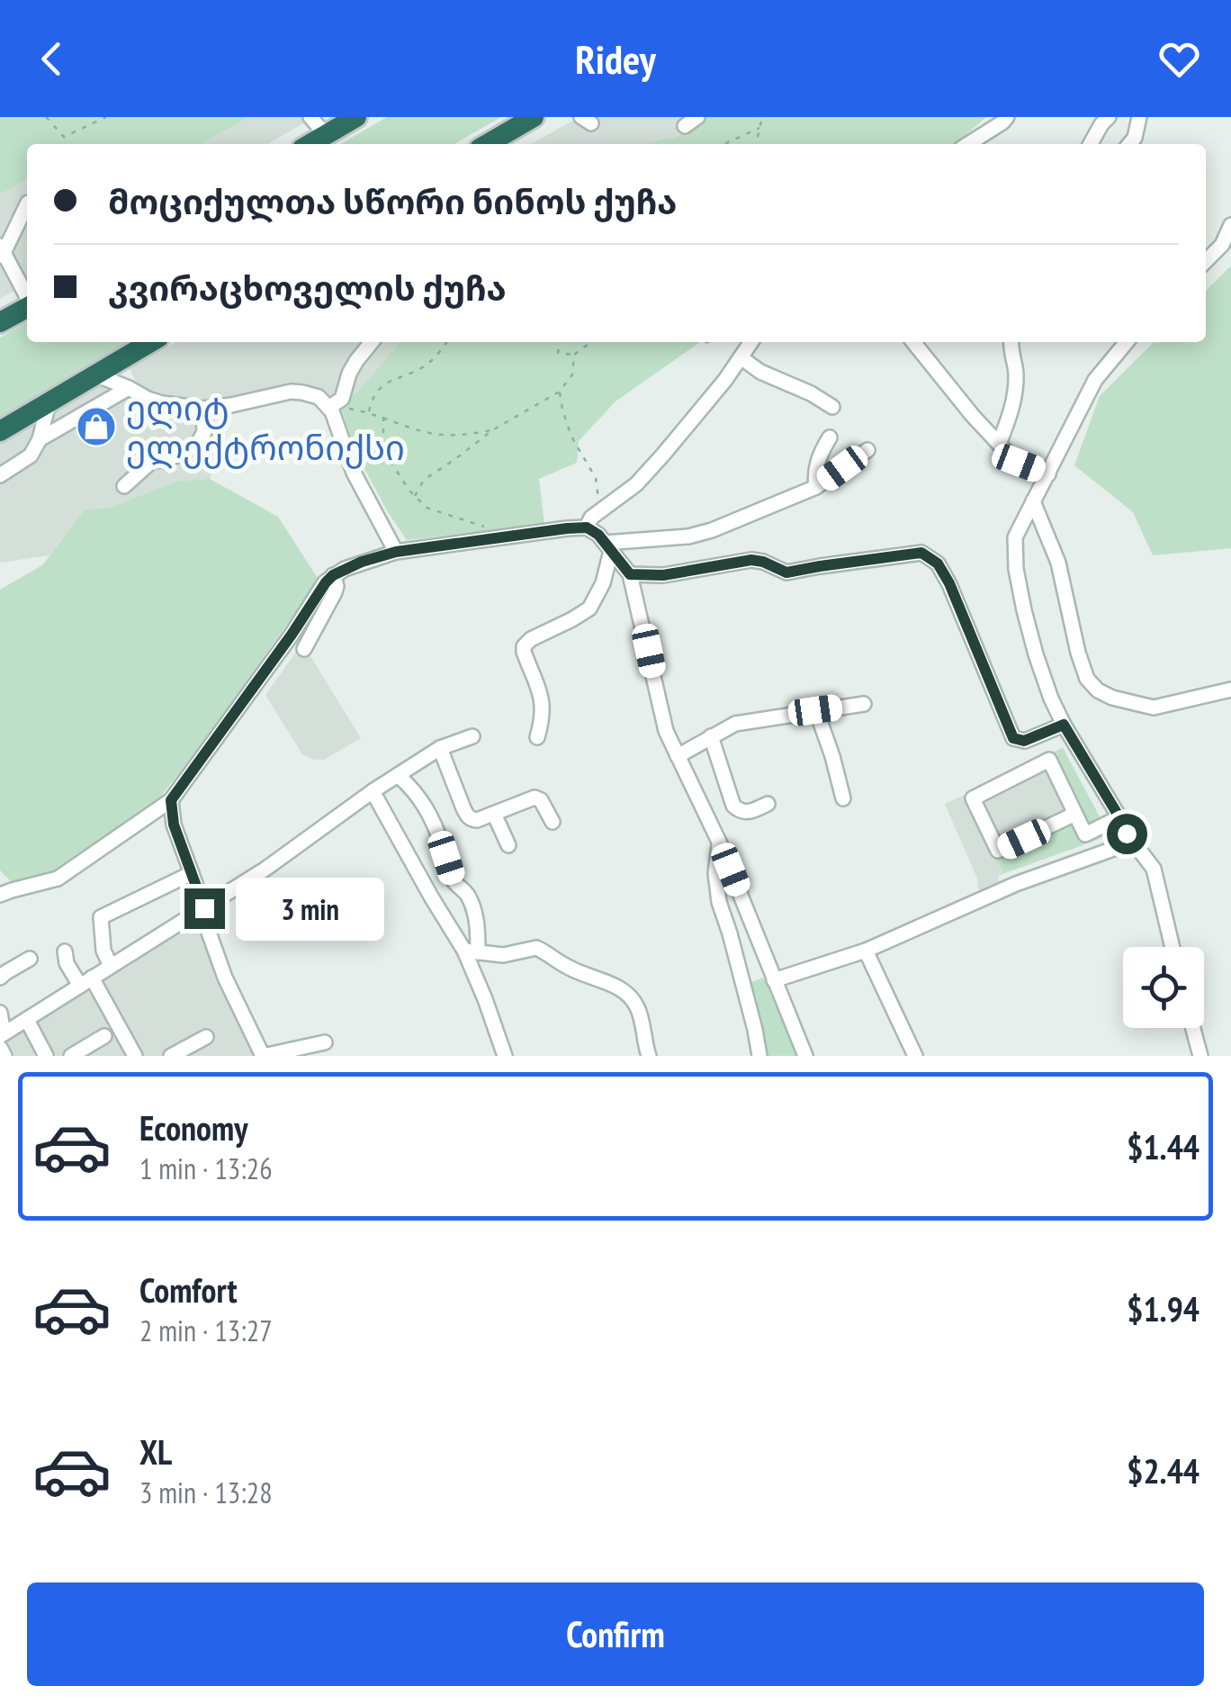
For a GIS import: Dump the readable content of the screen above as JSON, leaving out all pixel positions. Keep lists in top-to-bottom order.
{
  "places": {
    "shop": ["ელიტ ელექტრონიქსი"]
  },
  "page": {
    "header": "Ridey",
    "banner": ["მოციქულთა სწორი ნინოს ქუჩა", "კვირაცხოველის ქუჩა"],
    "bubble": "3 min",
    "list": [
      {
        "name": "Economy",
        "note": "1 min · 13:26",
        "value": "$1.44"
      },
      {
        "name": "Comfort",
        "note": "2 min · 13:27",
        "value": "$1.94"
      },
      {
        "name": "XL",
        "note": "3 min · 13:28",
        "value": "$2.44"
      }
    ],
    "buttons": "Confirm"
  }
}
